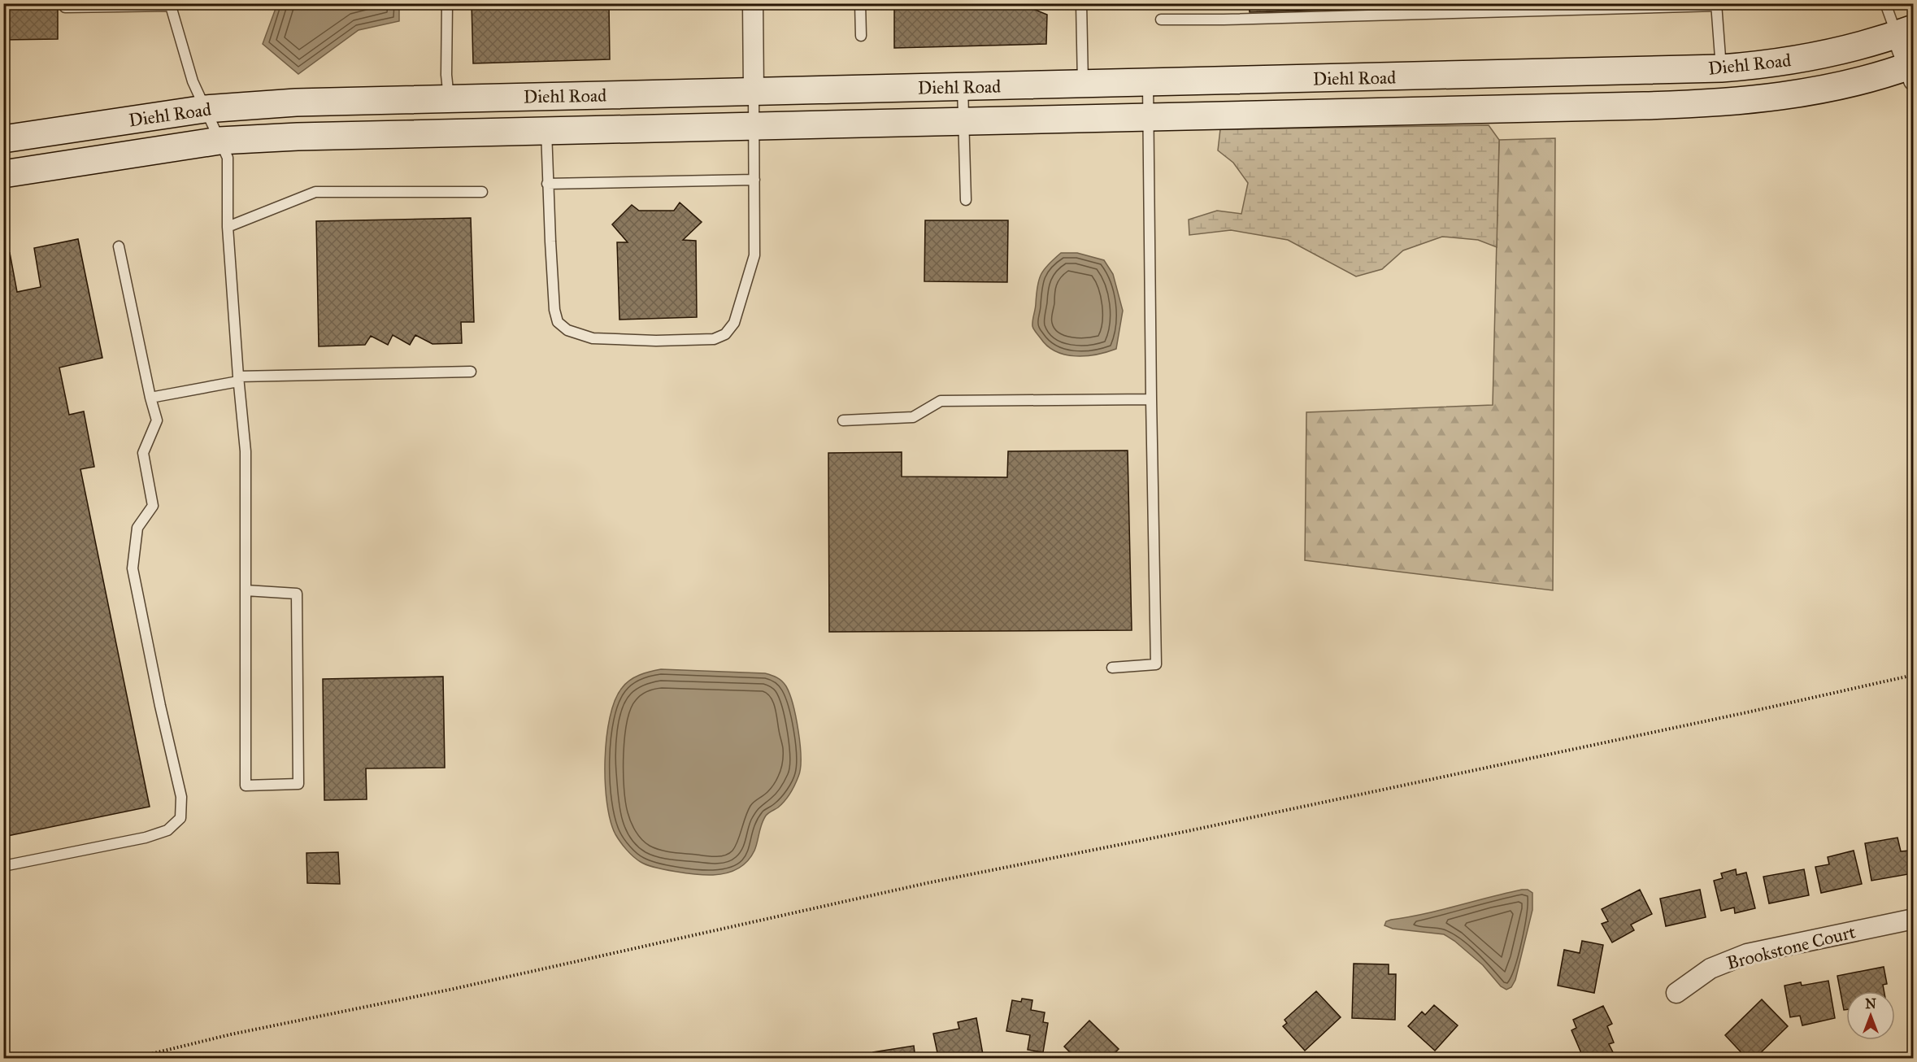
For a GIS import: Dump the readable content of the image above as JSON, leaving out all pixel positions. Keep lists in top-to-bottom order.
{
  "streets": {
    "street": ["Diehl Road", "Brookstone Court"]
  },
  "north": "top"
}
